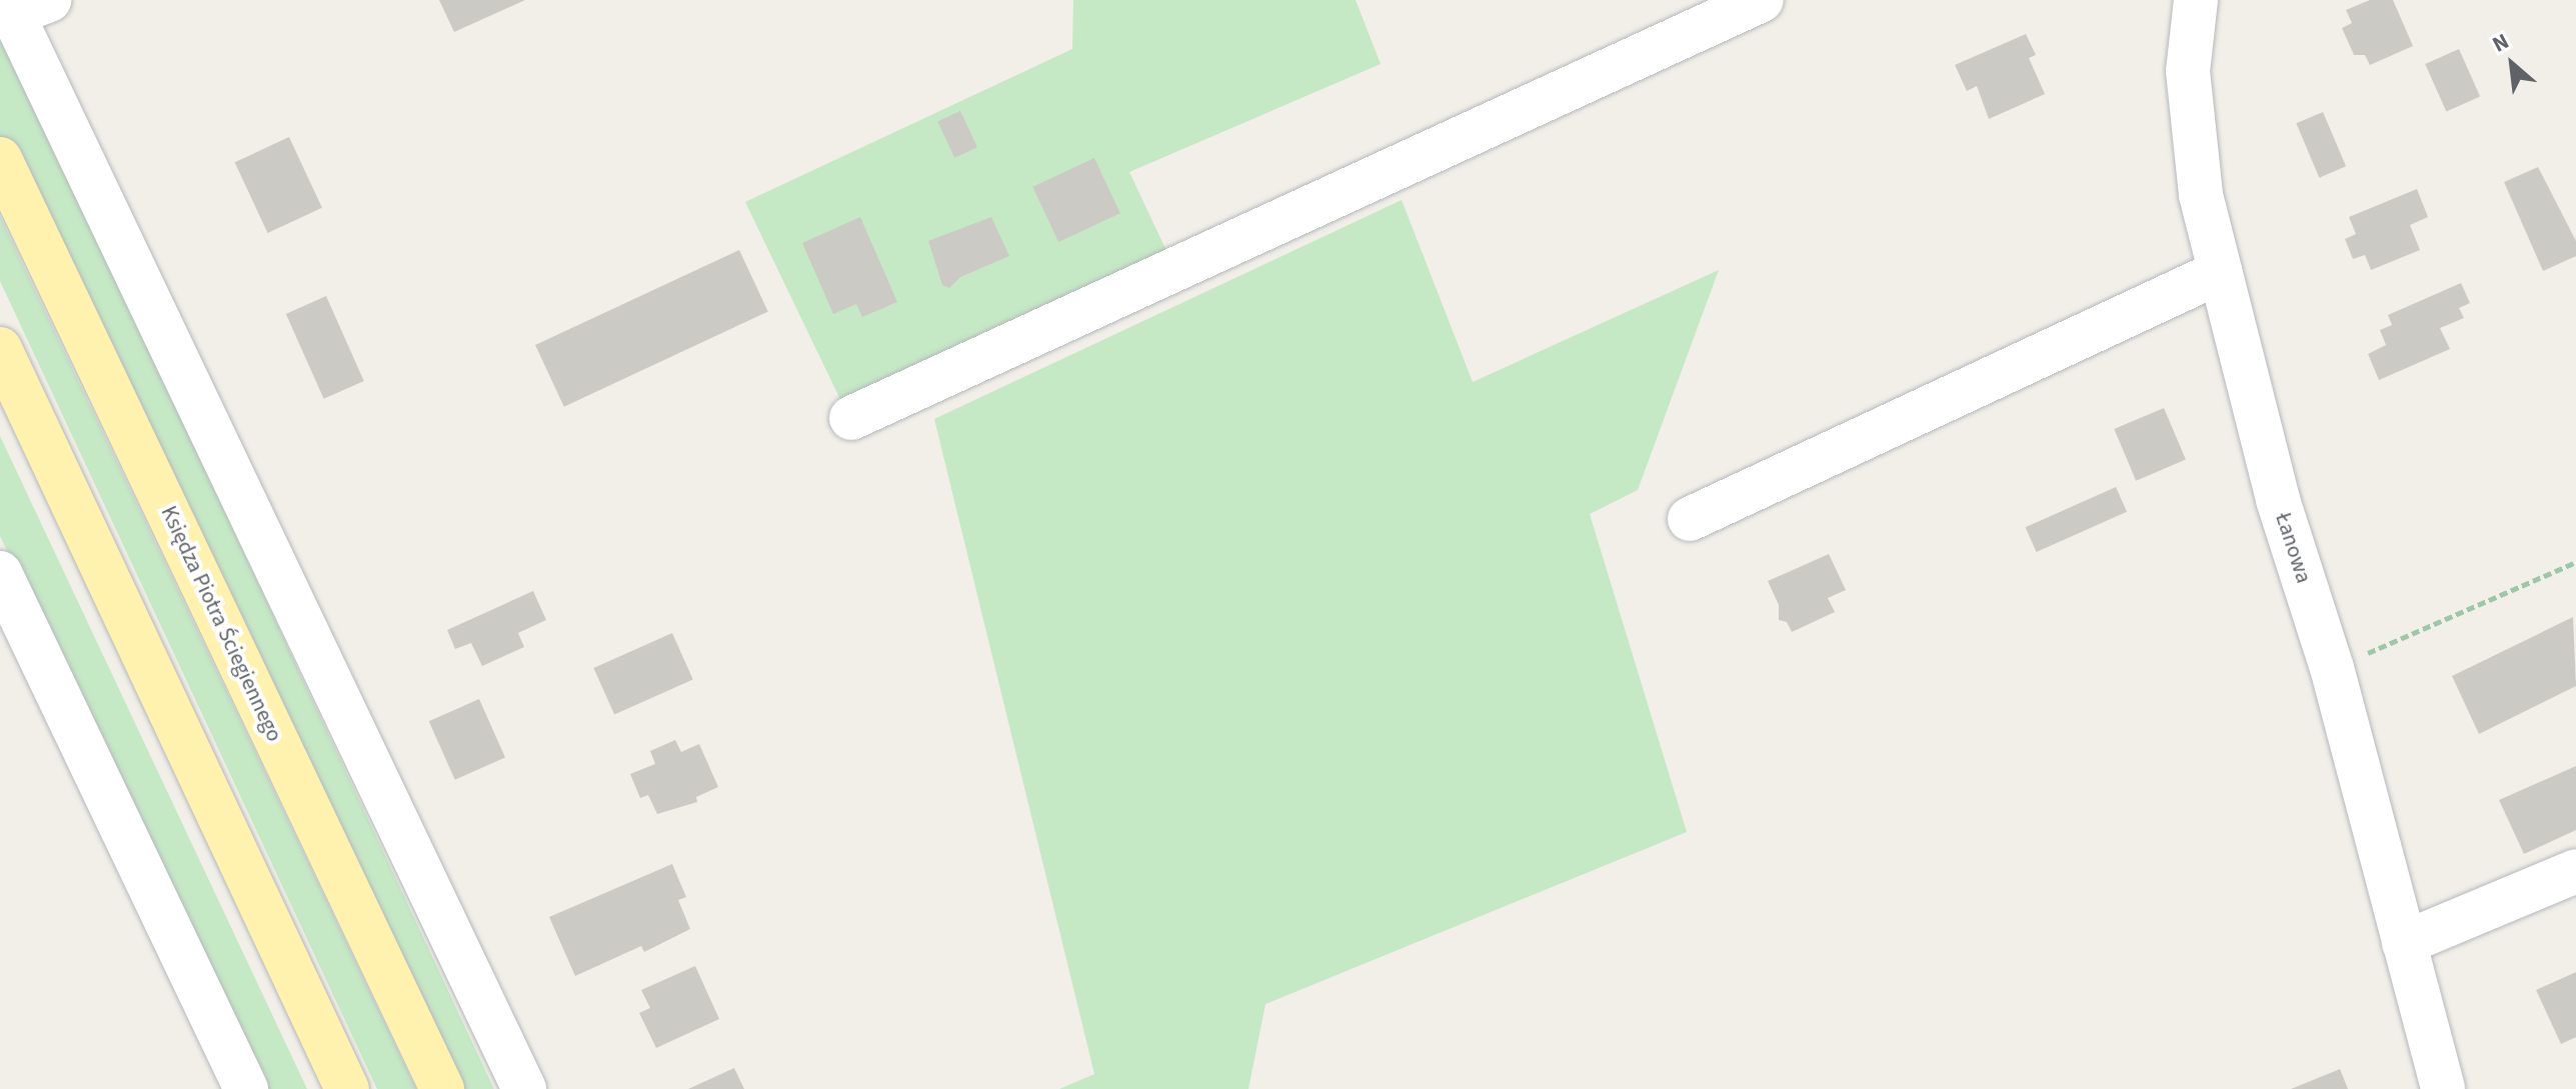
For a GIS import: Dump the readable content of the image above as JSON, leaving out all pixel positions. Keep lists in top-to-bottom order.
{
  "streets": {
    "main road": ["Księdza Piotra Ściegiennego"],
    "street": ["Łanowa"]
  },
  "north": "top left"
}
